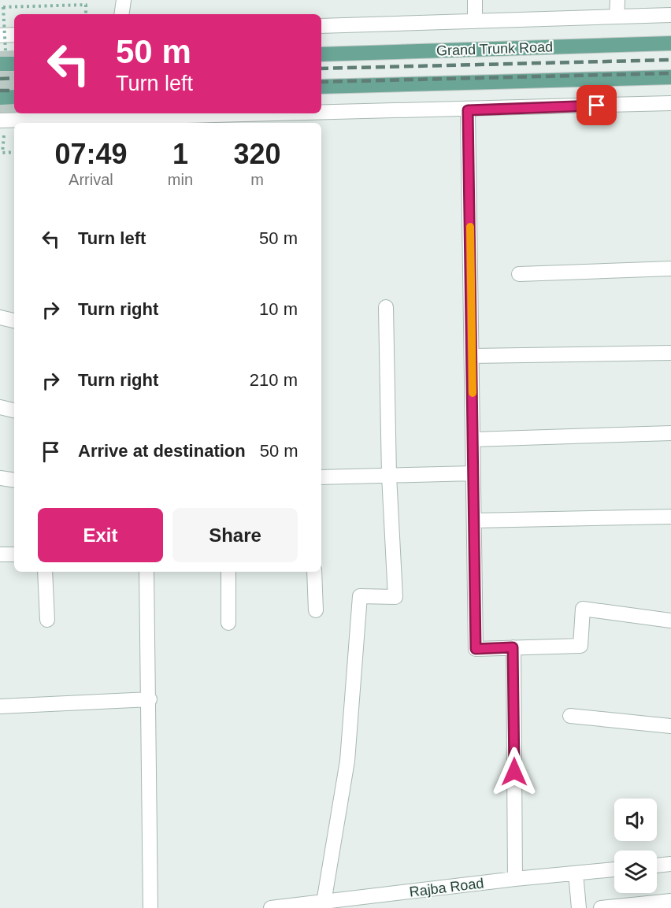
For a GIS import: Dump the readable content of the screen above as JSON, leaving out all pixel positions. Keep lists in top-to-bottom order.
{
  "streets": {
    "main road": ["Grand Trunk Road"],
    "street": ["Rajba Road"]
  },
  "page": {
    "turn": ["50 m", "Turn left"],
    "eta": [
      "07:49",
      "Arrival",
      "1",
      "min",
      "320",
      "m"
    ],
    "list": [
      {
        "name": "Turn left",
        "value": "50 m"
      },
      {
        "name": "Turn right",
        "value": "10 m"
      },
      {
        "name": "Turn right",
        "value": "210 m"
      },
      {
        "name": "Arrive at destination",
        "value": "50 m"
      }
    ],
    "buttons": ["Exit", "Share"]
  }
}
